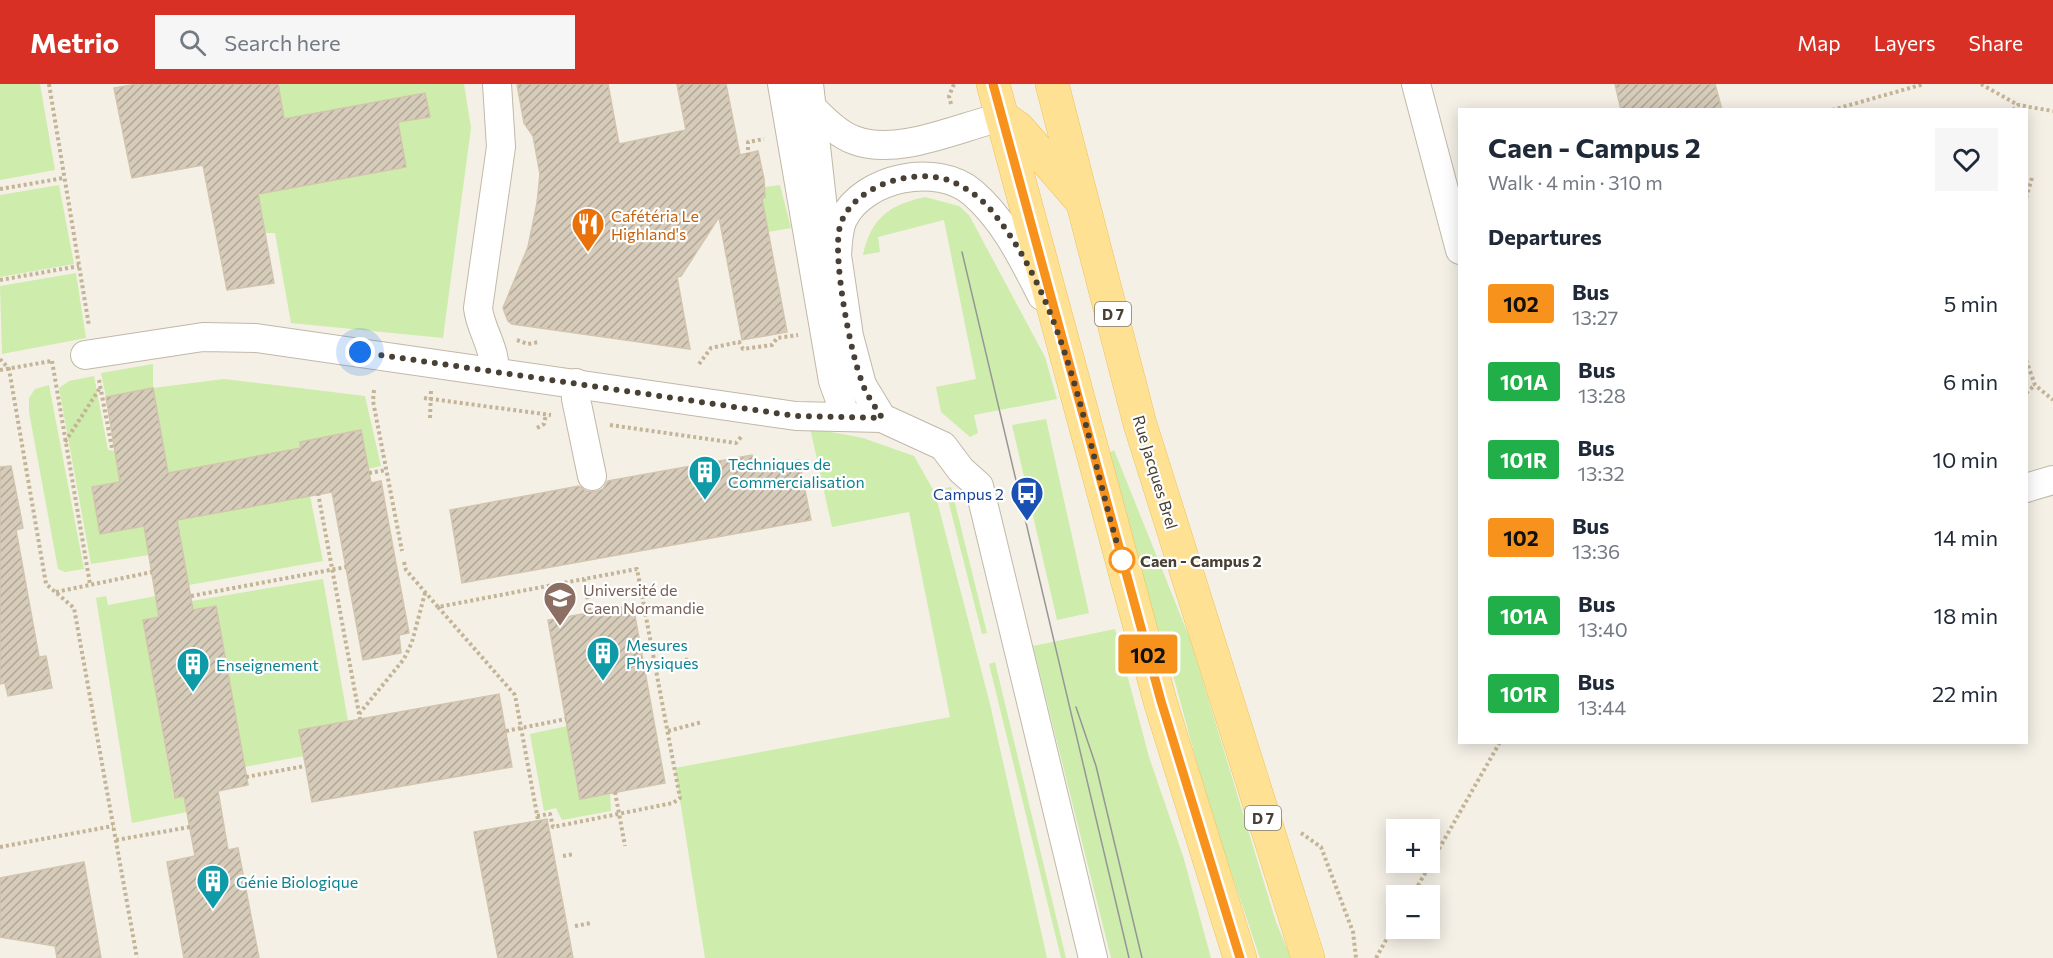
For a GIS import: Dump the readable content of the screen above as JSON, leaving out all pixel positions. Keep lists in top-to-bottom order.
{
  "streets": {
    "main road": ["D 7", "Rue Jacques Brel"]
  },
  "places": {
    "restaurant": ["Cafétéria Le Highland's"],
    "building": [
      "Techniques de Commercialisation",
      "Mesures Physiques",
      "Enseignement",
      "Génie Biologique"
    ],
    "bus stop": ["Campus 2"],
    "other": ["Caen - Campus 2"],
    "school or university": ["Université de Caen Normandie"]
  },
  "lines": ["bus line 102"],
  "page": {
    "header": "Metrio",
    "search": "Search here",
    "nav": ["Map", "Layers", "Share"],
    "on_map": "102",
    "heading": [
      ["Caen - Campus 2", "Walk · 4 min · 310 m"],
      "Departures"
    ],
    "list": [
      {
        "mark": "102",
        "name": "Bus",
        "note": "13:27",
        "value": "5 min"
      },
      {
        "mark": "101A",
        "name": "Bus",
        "note": "13:28",
        "value": "6 min"
      },
      {
        "mark": "101R",
        "name": "Bus",
        "note": "13:32",
        "value": "10 min"
      },
      {
        "mark": "102",
        "name": "Bus",
        "note": "13:36",
        "value": "14 min"
      },
      {
        "mark": "101A",
        "name": "Bus",
        "note": "13:40",
        "value": "18 min"
      },
      {
        "mark": "101R",
        "name": "Bus",
        "note": "13:44",
        "value": "22 min"
      }
    ],
    "map_buttons": ["+", "−"]
  }
}
